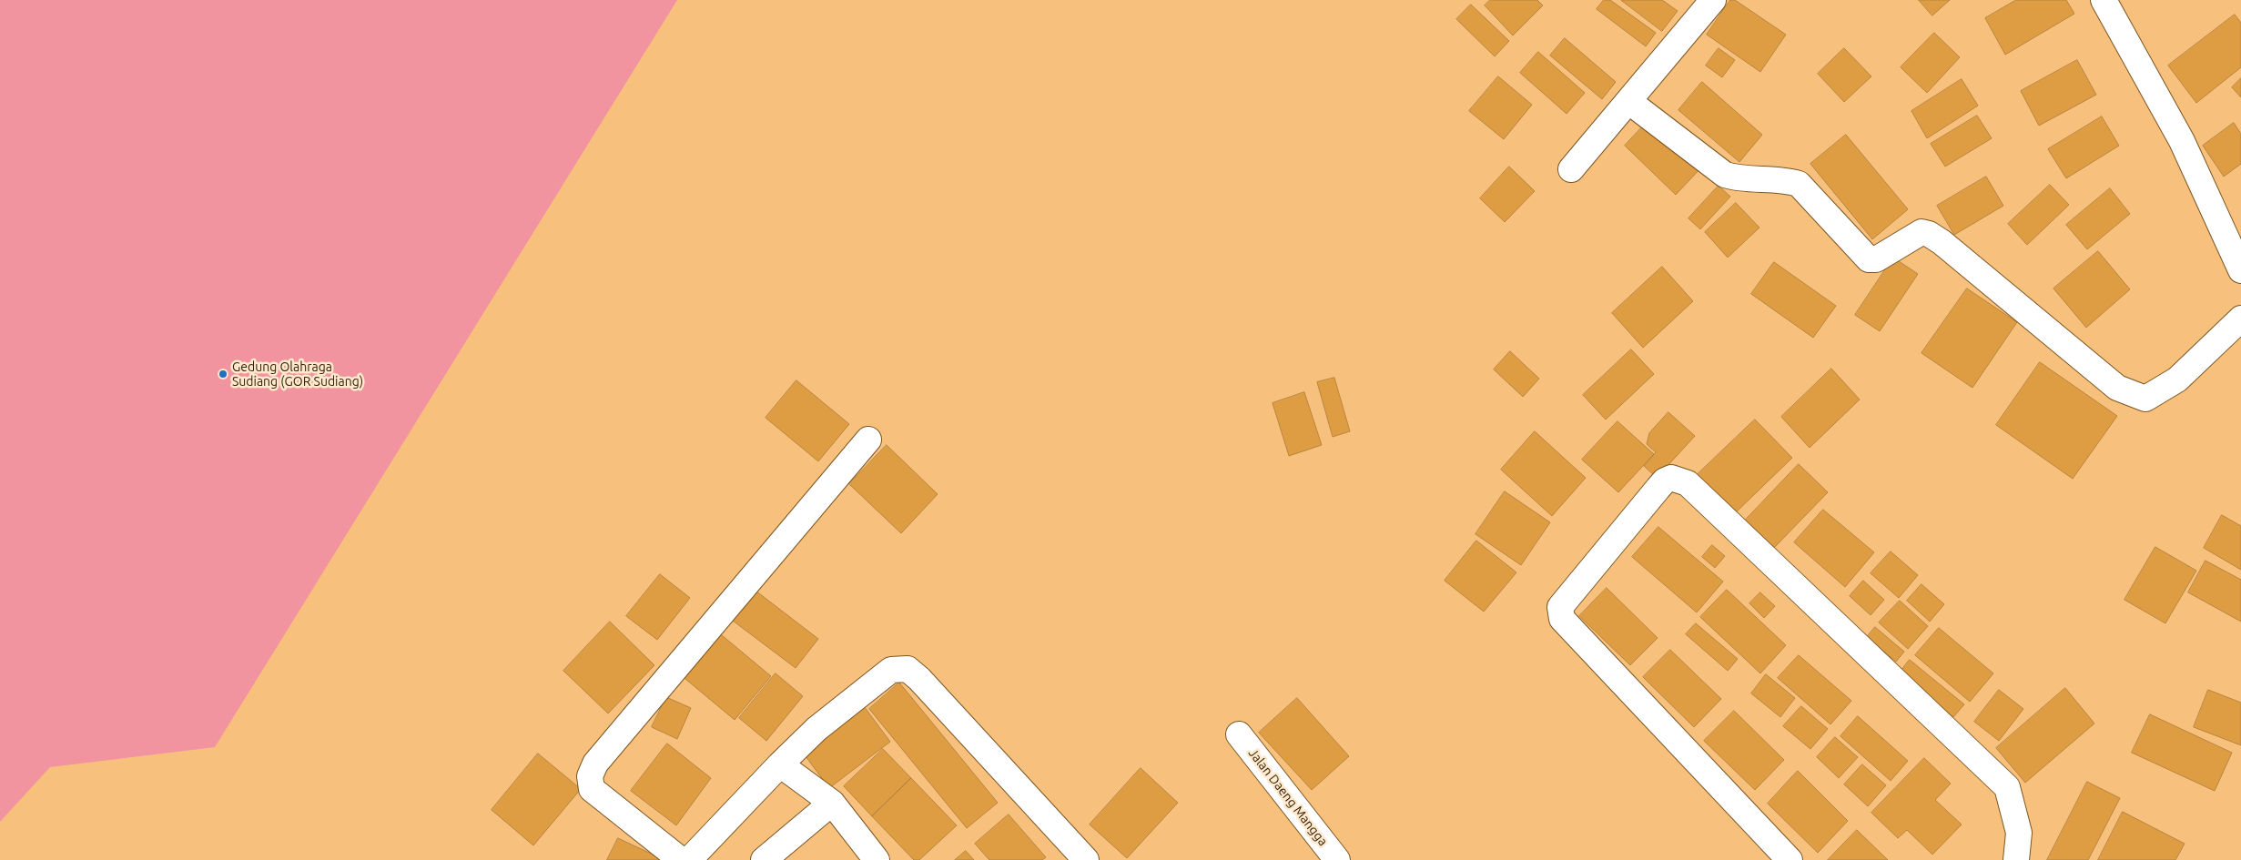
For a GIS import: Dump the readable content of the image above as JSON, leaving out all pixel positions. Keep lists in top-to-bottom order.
{
  "streets": {
    "street": ["Jalan Daeng Mangga"]
  },
  "places": ["Gedung Olahraga Sudiang (GOR Sudiang)"]
}
